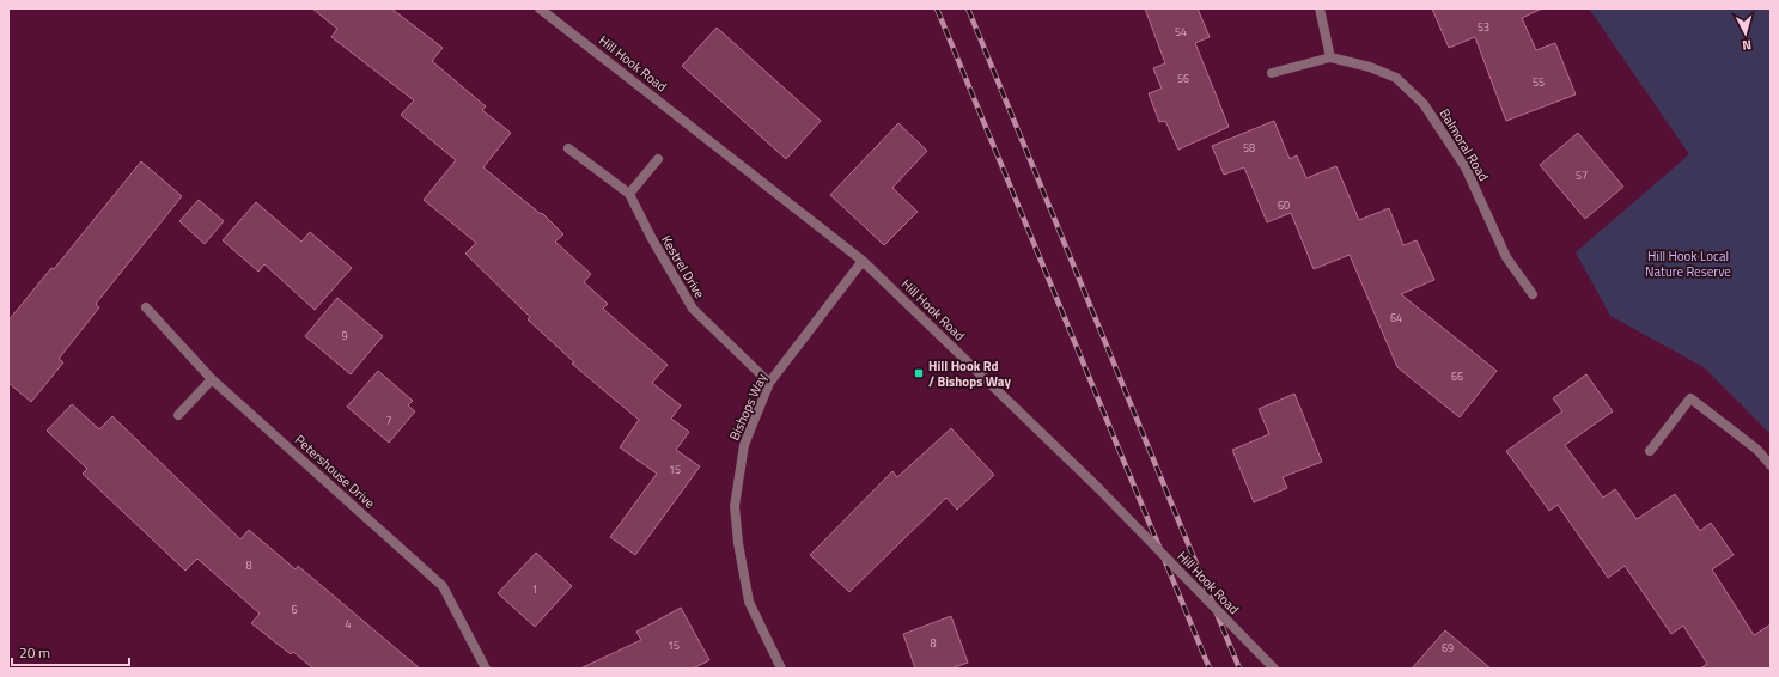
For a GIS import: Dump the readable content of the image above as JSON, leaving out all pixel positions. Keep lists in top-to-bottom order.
{
  "streets": {
    "street": [
      "Hill Hook Road",
      "Balmoral Road",
      "Kestrel Drive",
      "Bishops Way",
      "Petershouse Drive"
    ]
  },
  "crossings": [
    ["Hill Hook Road", "Bishops Way"],
    ["Kestrel Drive", "Bishops Way"]
  ],
  "parks": ["Hill Hook Local Nature Reserve"],
  "places": {
    "transit": ["Hill Hook Rd / Bishops Way"]
  },
  "house_numbers": [
    "53",
    "54",
    "56",
    "55",
    "58",
    "57",
    "60",
    "64",
    "9",
    "66",
    "7",
    "15",
    "8",
    "1",
    "6",
    "4",
    "8",
    "15",
    "69"
  ],
  "scale_bar": "20 m",
  "north": "bottom"
}
